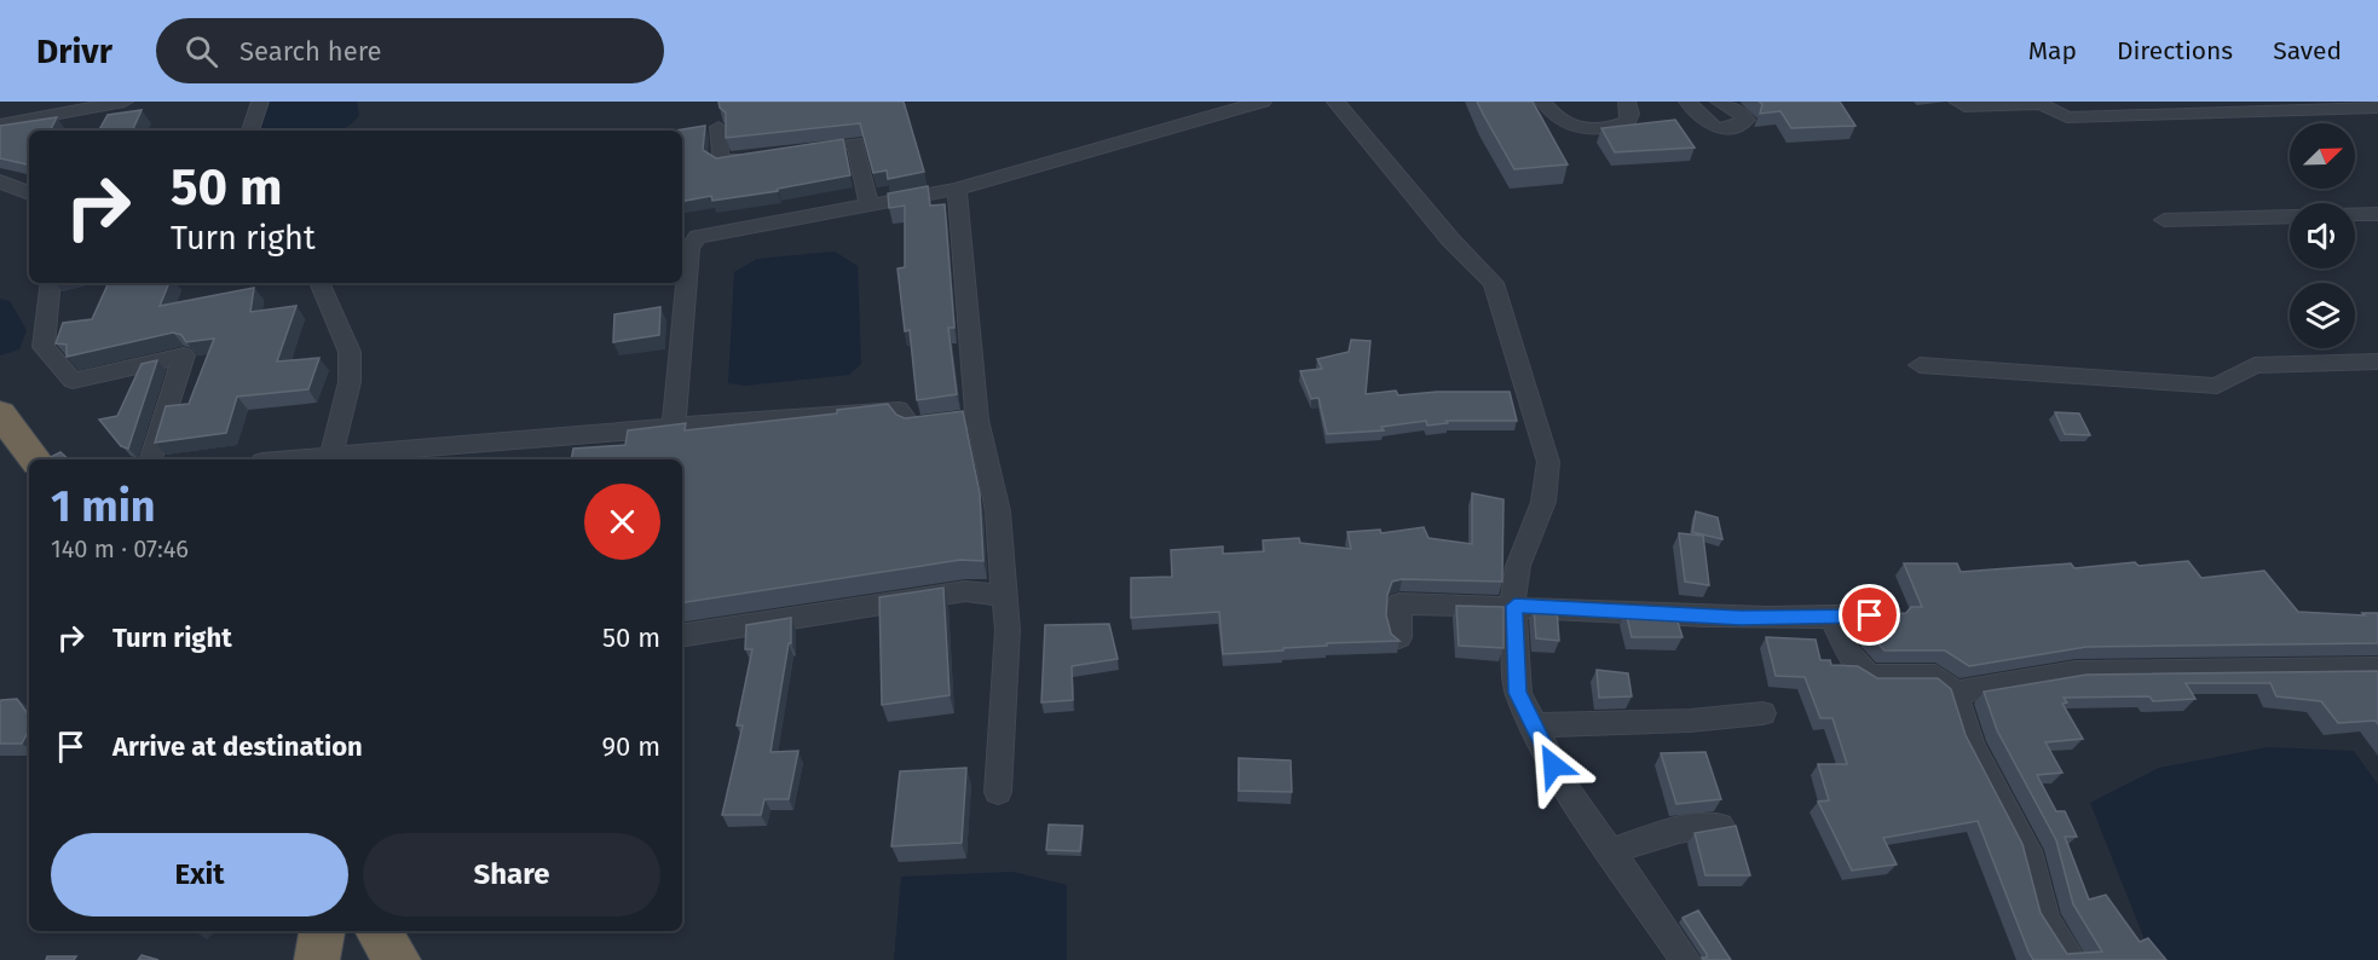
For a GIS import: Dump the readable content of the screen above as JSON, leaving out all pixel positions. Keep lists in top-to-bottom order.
{
  "north": "top right",
  "page": {
    "header": "Drivr",
    "search": "Search here",
    "nav": ["Map", "Directions", "Saved"],
    "turn": ["50 m", "Turn right"],
    "heading": ["1 min", "140 m · 07:46"],
    "list": [
      {
        "name": "Turn right",
        "value": "50 m"
      },
      {
        "name": "Arrive at destination",
        "value": "90 m"
      }
    ],
    "buttons": ["Exit", "Share"]
  }
}
